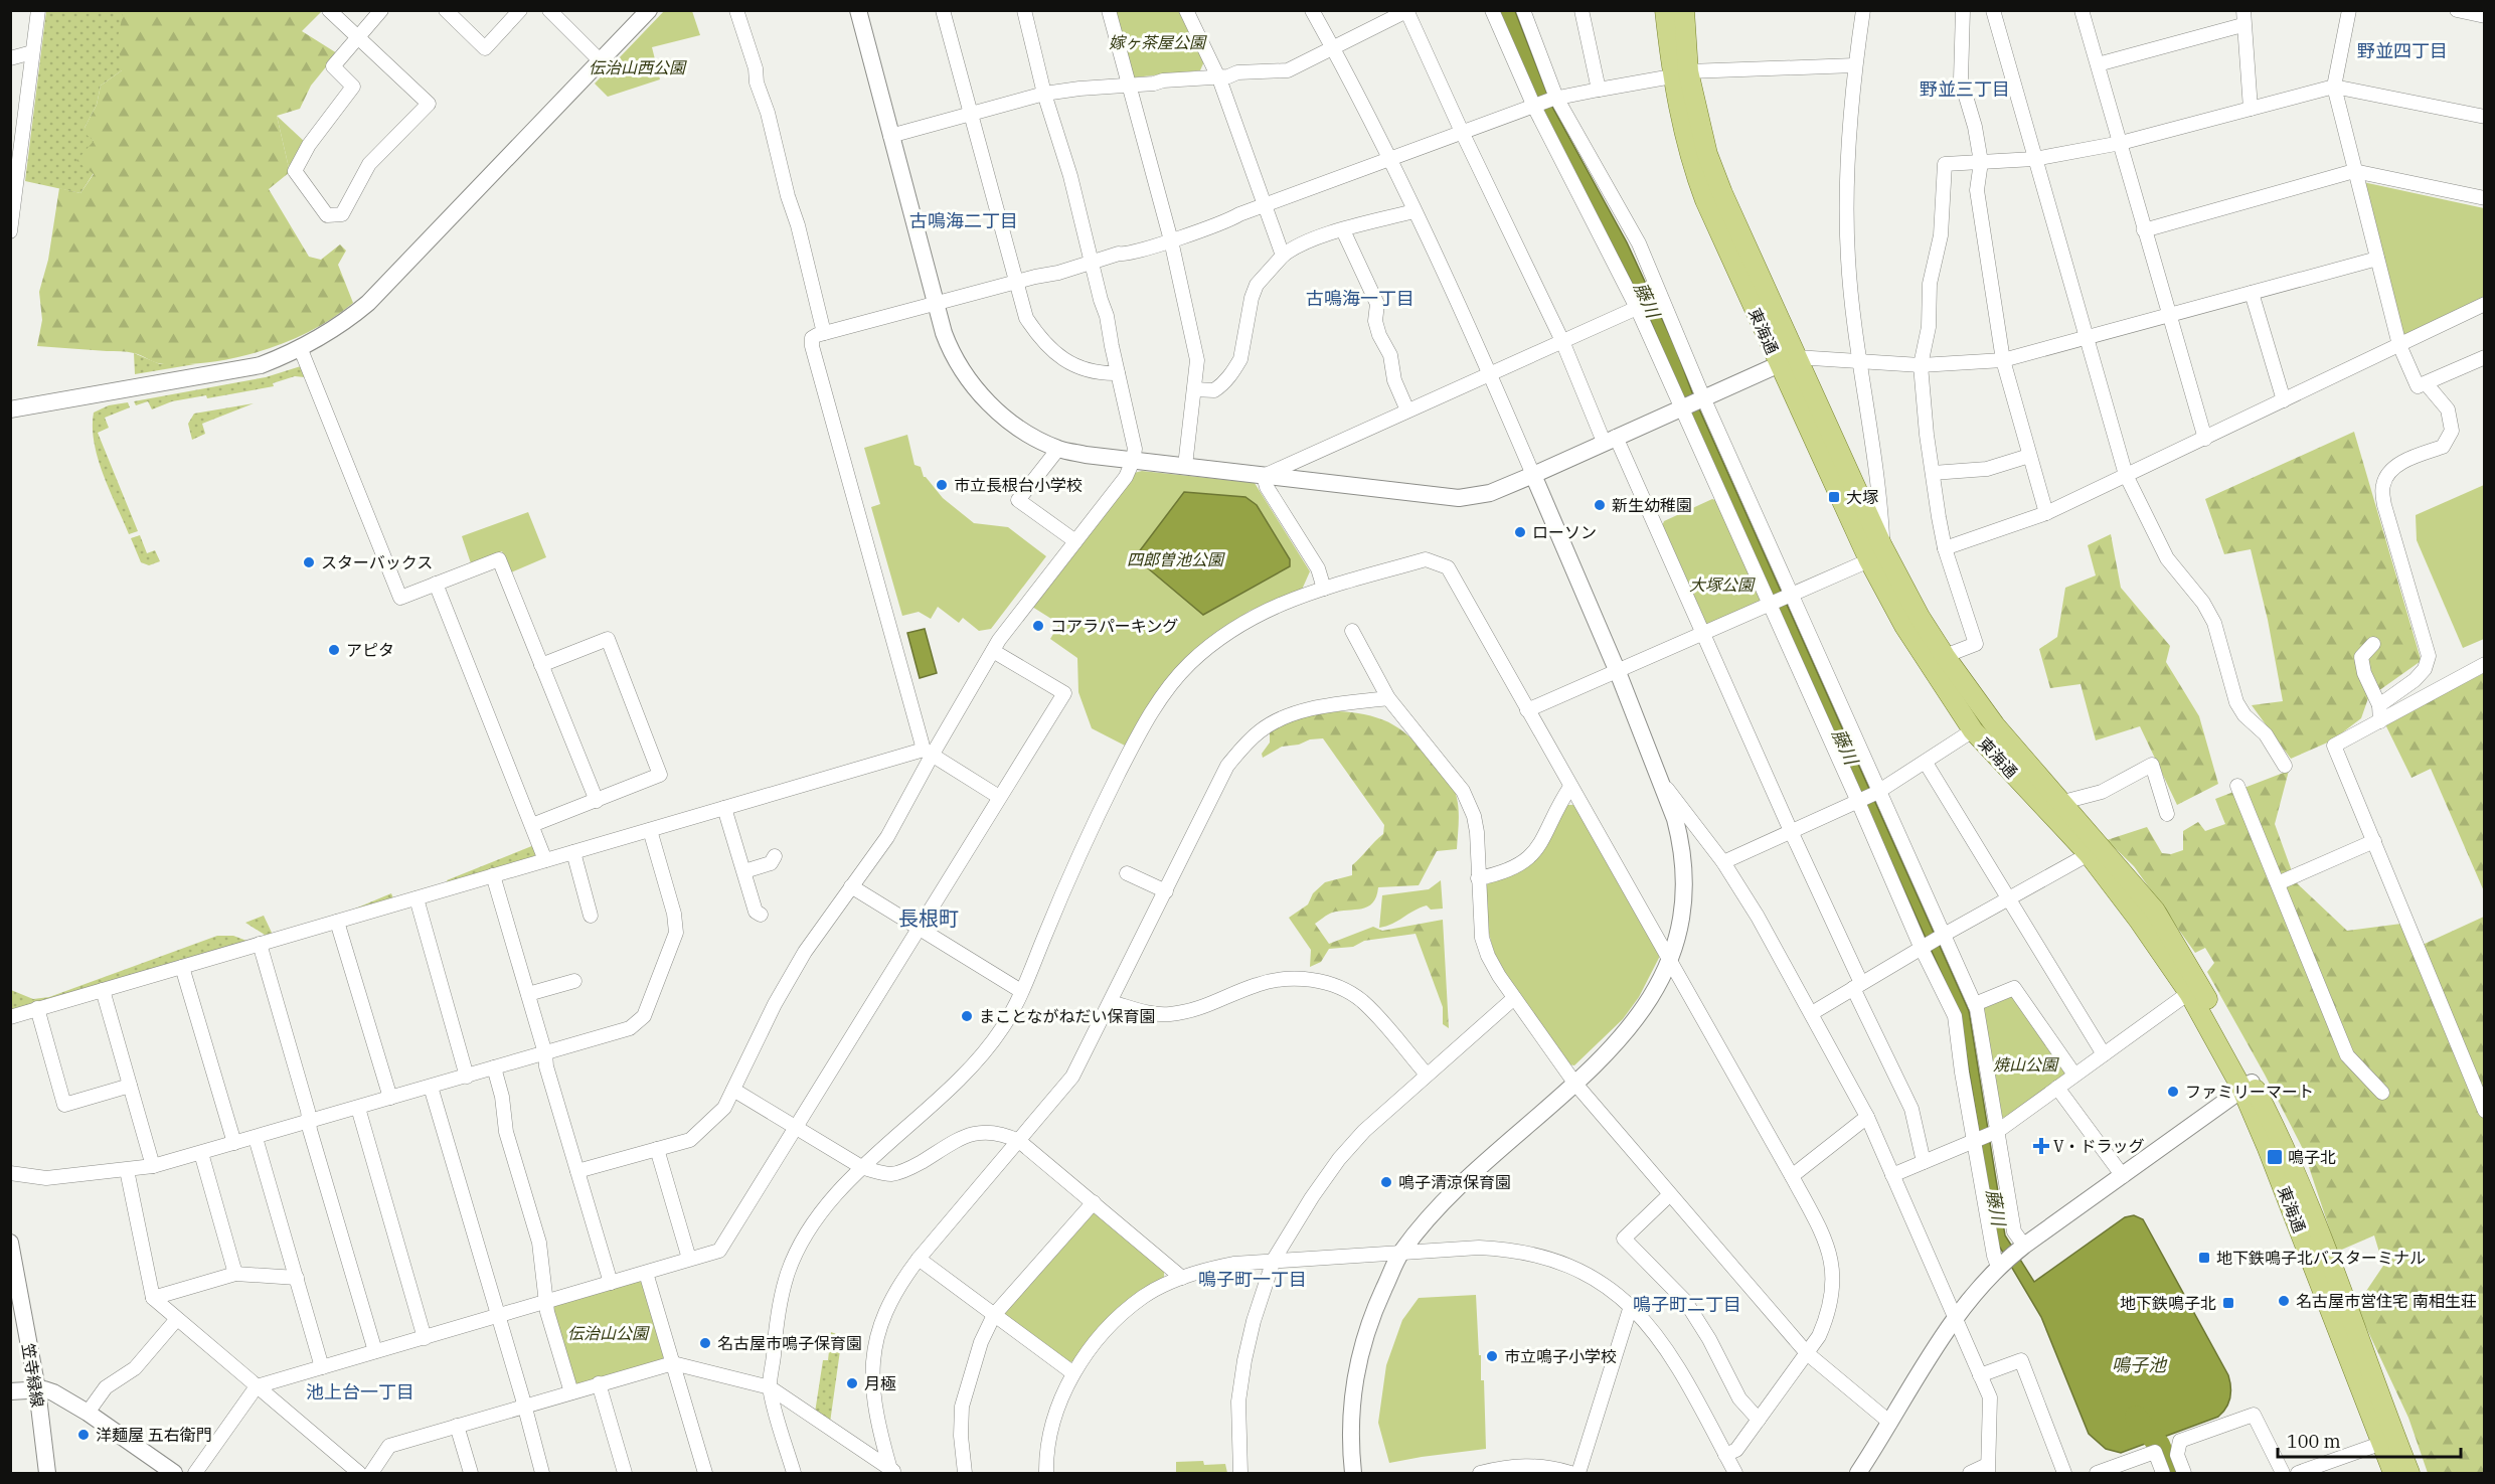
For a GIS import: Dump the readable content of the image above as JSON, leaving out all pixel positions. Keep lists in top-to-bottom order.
{
  "streets": {
    "main road": ["東海通"],
    "street": ["笠寺緑線"]
  },
  "districts": [
    "野並四丁目",
    "野並三丁目",
    "古鳴海二丁目",
    "古鳴海一丁目",
    "長根町",
    "鳴子町一丁目",
    "鳴子町二丁目",
    "池上台一丁目"
  ],
  "water": ["藤川", "鳴子池"],
  "parks": [
    "嫁ヶ茶屋公園",
    "伝治山西公園",
    "四郎曽池公園",
    "大塚公園",
    "焼山公園",
    "伝治山公園"
  ],
  "places": {
    "other": [
      "市立長根台小学校",
      "新生幼稚園",
      "ローソン",
      "スターバックス",
      "コアラパーキング",
      "アピタ",
      "まことながねだい保育園",
      "ファミリーマート",
      "鳴子清涼保育園",
      "名古屋市営住宅 南相生荘",
      "名古屋市鳴子保育園",
      "市立鳴子小学校",
      "月極",
      "洋麺屋 五右衛門"
    ],
    "transit": [
      "大塚",
      "鳴子北",
      "地下鉄鳴子北バスターミナル",
      "地下鉄鳴子北"
    ],
    "health": ["V・ドラッグ"]
  },
  "scale_bar": "100 m"
}
